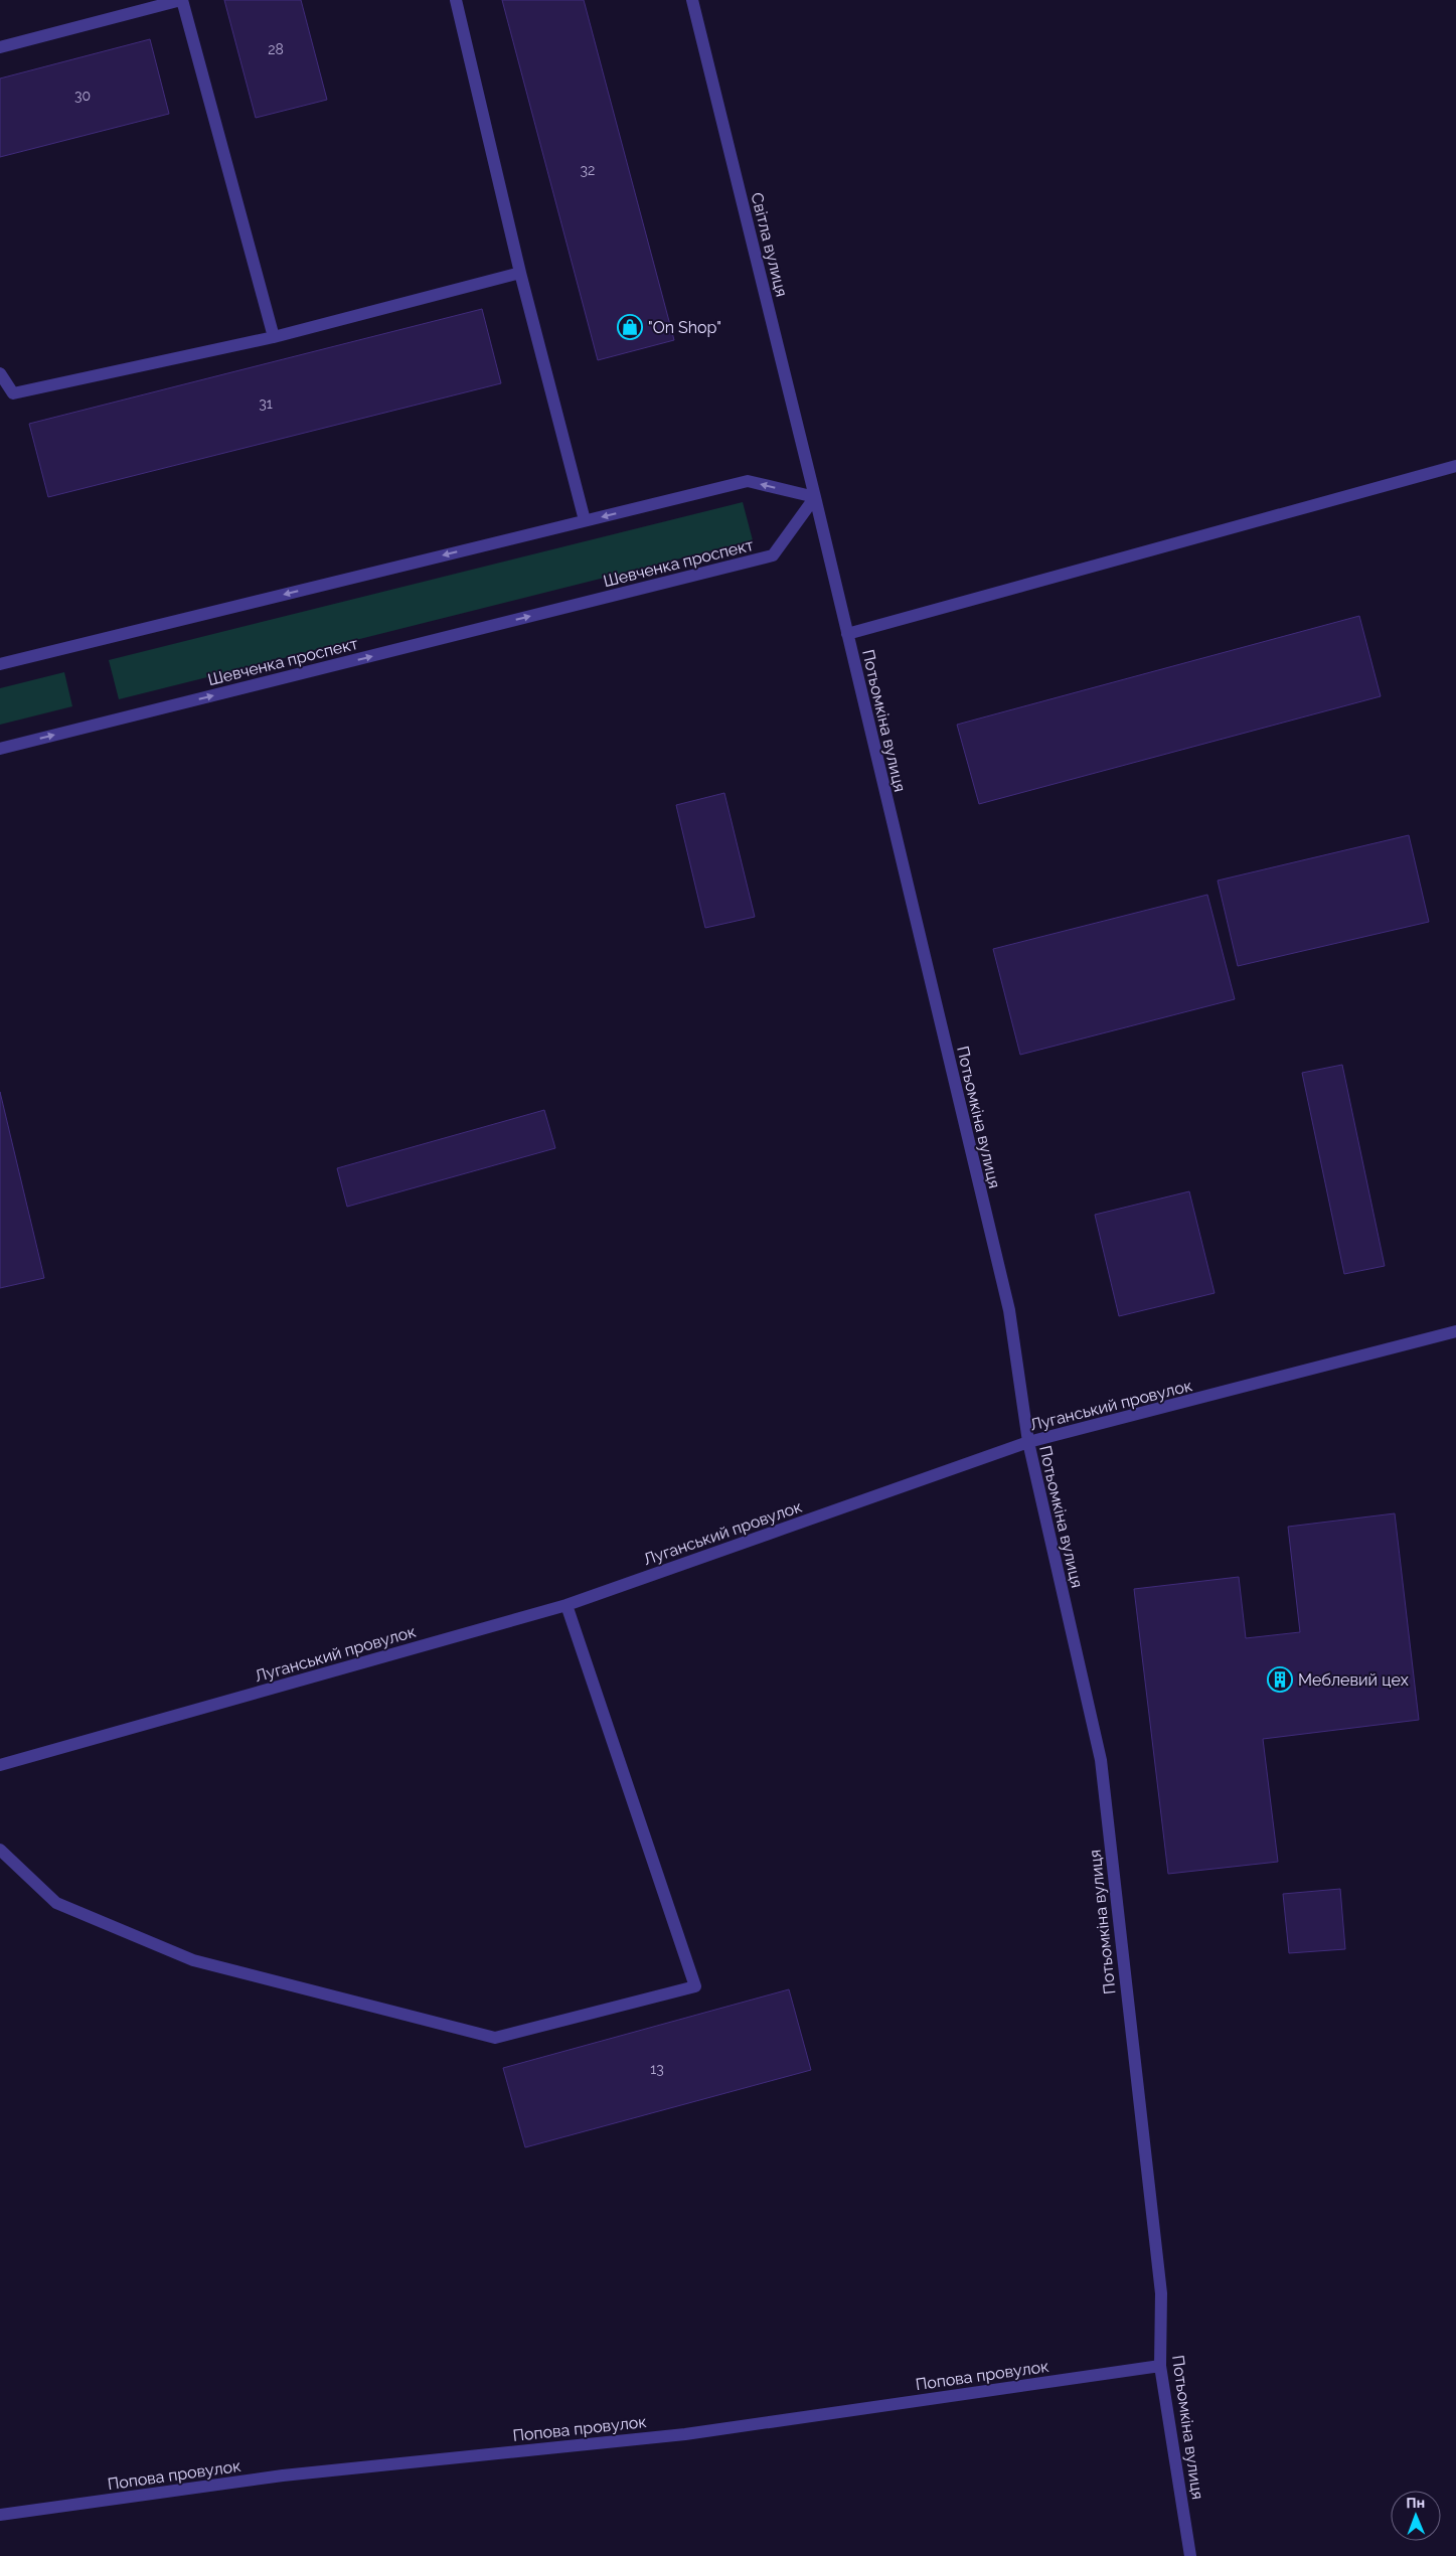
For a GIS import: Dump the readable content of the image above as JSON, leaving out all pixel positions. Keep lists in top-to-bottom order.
{
  "streets": {
    "street": [
      "Світла вулиця",
      "Шевченка проспект",
      "Потьомкіна вулиця",
      "Луганський провулок",
      "Попова провулок"
    ]
  },
  "crossings": [
    ["Світла вулиця", "Шевченка проспект"],
    ["Світла вулиця", "Потьомкіна вулиця"],
    ["Шевченка проспект", "Потьомкіна вулиця"],
    ["Потьомкіна вулиця", "Луганський провулок"],
    ["Потьомкіна вулиця", "Попова провулок"]
  ],
  "places": {
    "shop": ["\"On Shop\""],
    "building": ["Меблевий цех"]
  },
  "house_numbers": [
    "28",
    "30",
    "32",
    "31",
    "13"
  ],
  "north": "top"
}
